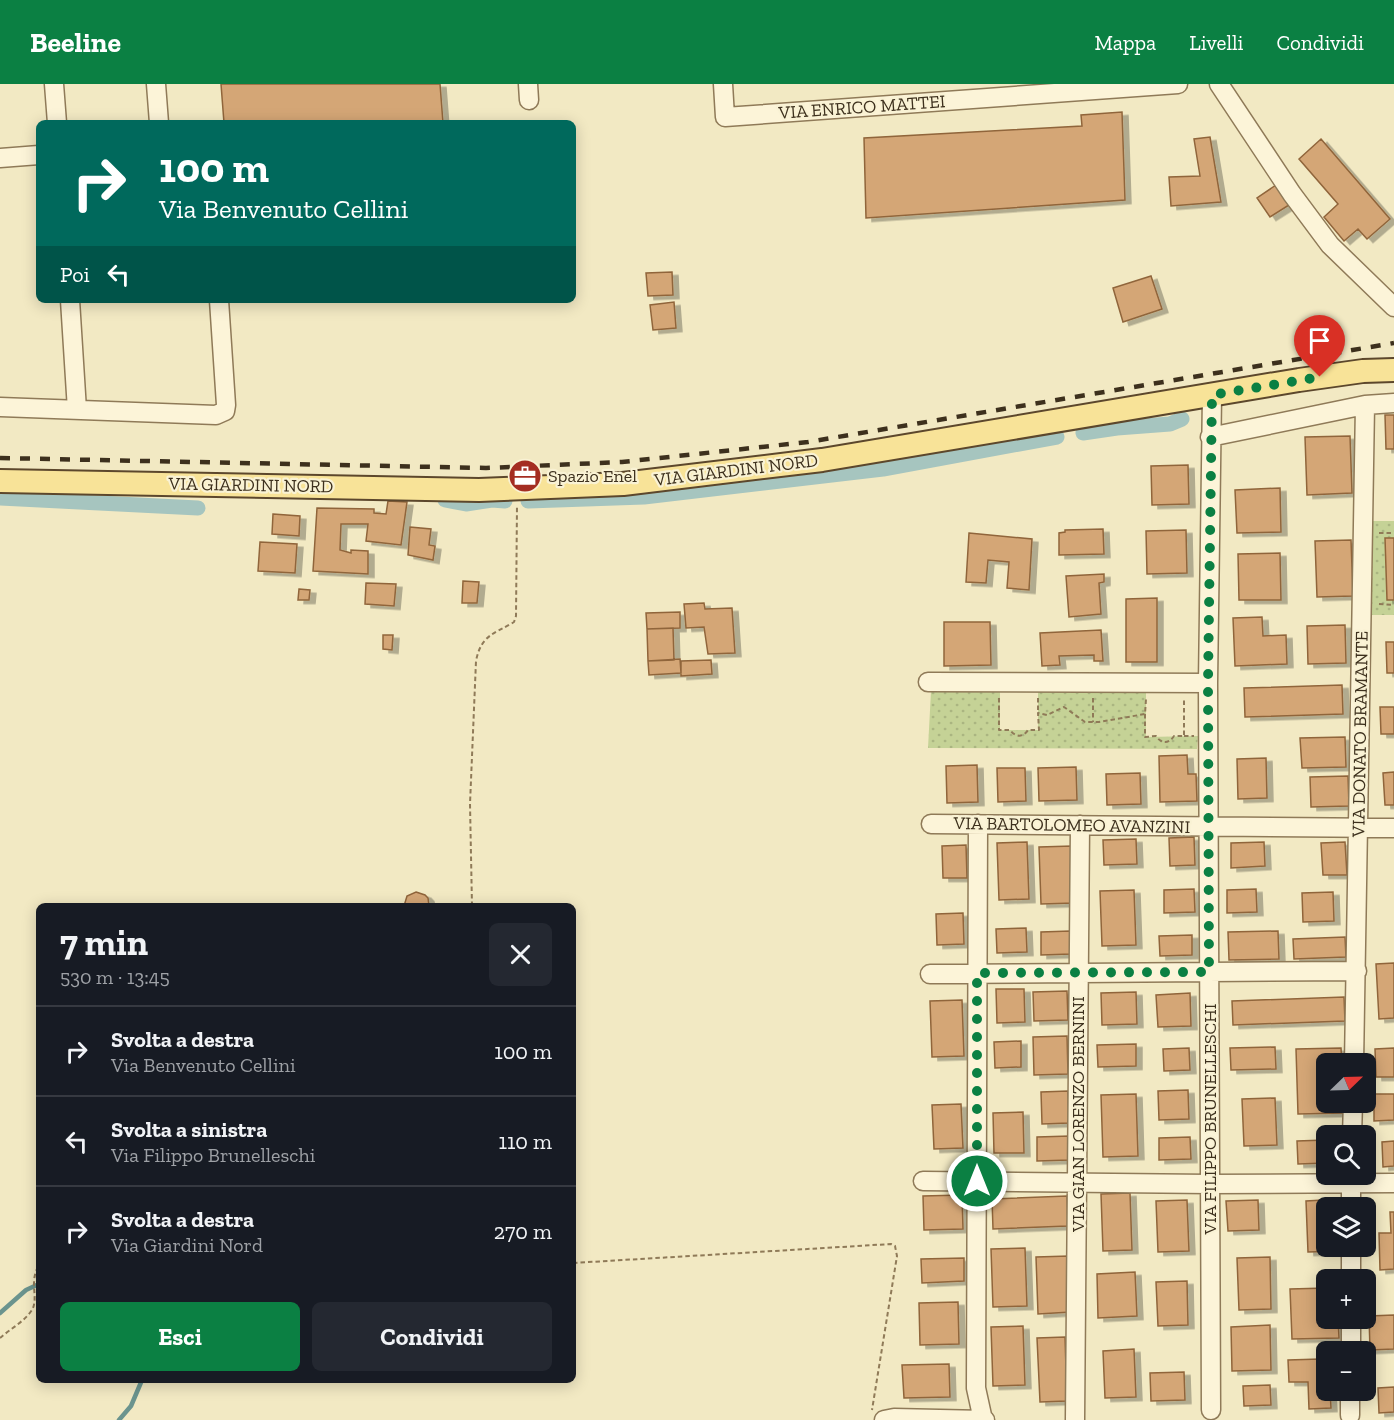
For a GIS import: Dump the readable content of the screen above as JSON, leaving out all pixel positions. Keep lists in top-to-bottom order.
{
  "streets": {
    "main road": ["VIA GIARDINI NORD"],
    "street": [
      "VIA ENRICO MATTEI",
      "VIA DONATO BRAMANTE",
      "VIA BARTOLOMEO AVANZINI",
      "VIA GIAN LORENZO BERNINI",
      "VIA FILIPPO BRUNELLESCHI"
    ]
  },
  "crossings": [
    ["VIA GIARDINI NORD", "VIA FILIPPO BRUNELLESCHI"],
    ["VIA DONATO BRAMANTE", "VIA BARTOLOMEO AVANZINI"],
    ["VIA BARTOLOMEO AVANZINI", "VIA GIAN LORENZO BERNINI"],
    ["VIA BARTOLOMEO AVANZINI", "VIA FILIPPO BRUNELLESCHI"]
  ],
  "places": {
    "office": ["Spazio Enel"]
  },
  "north": "top right",
  "page": {
    "header": "Beeline",
    "nav": ["Mappa", "Livelli", "Condividi"],
    "turn": ["100 m", "Via Benvenuto Cellini"],
    "then": "Poi",
    "heading": ["7 min", "530 m · 13:45"],
    "list": [
      {
        "name": "Svolta a destra",
        "note": "Via Benvenuto Cellini",
        "value": "100 m"
      },
      {
        "name": "Svolta a sinistra",
        "note": "Via Filippo Brunelleschi",
        "value": "110 m"
      },
      {
        "name": "Svolta a destra",
        "note": "Via Giardini Nord",
        "value": "270 m"
      }
    ],
    "map_buttons": ["+", "−"],
    "buttons": ["Esci", "Condividi"]
  }
}
